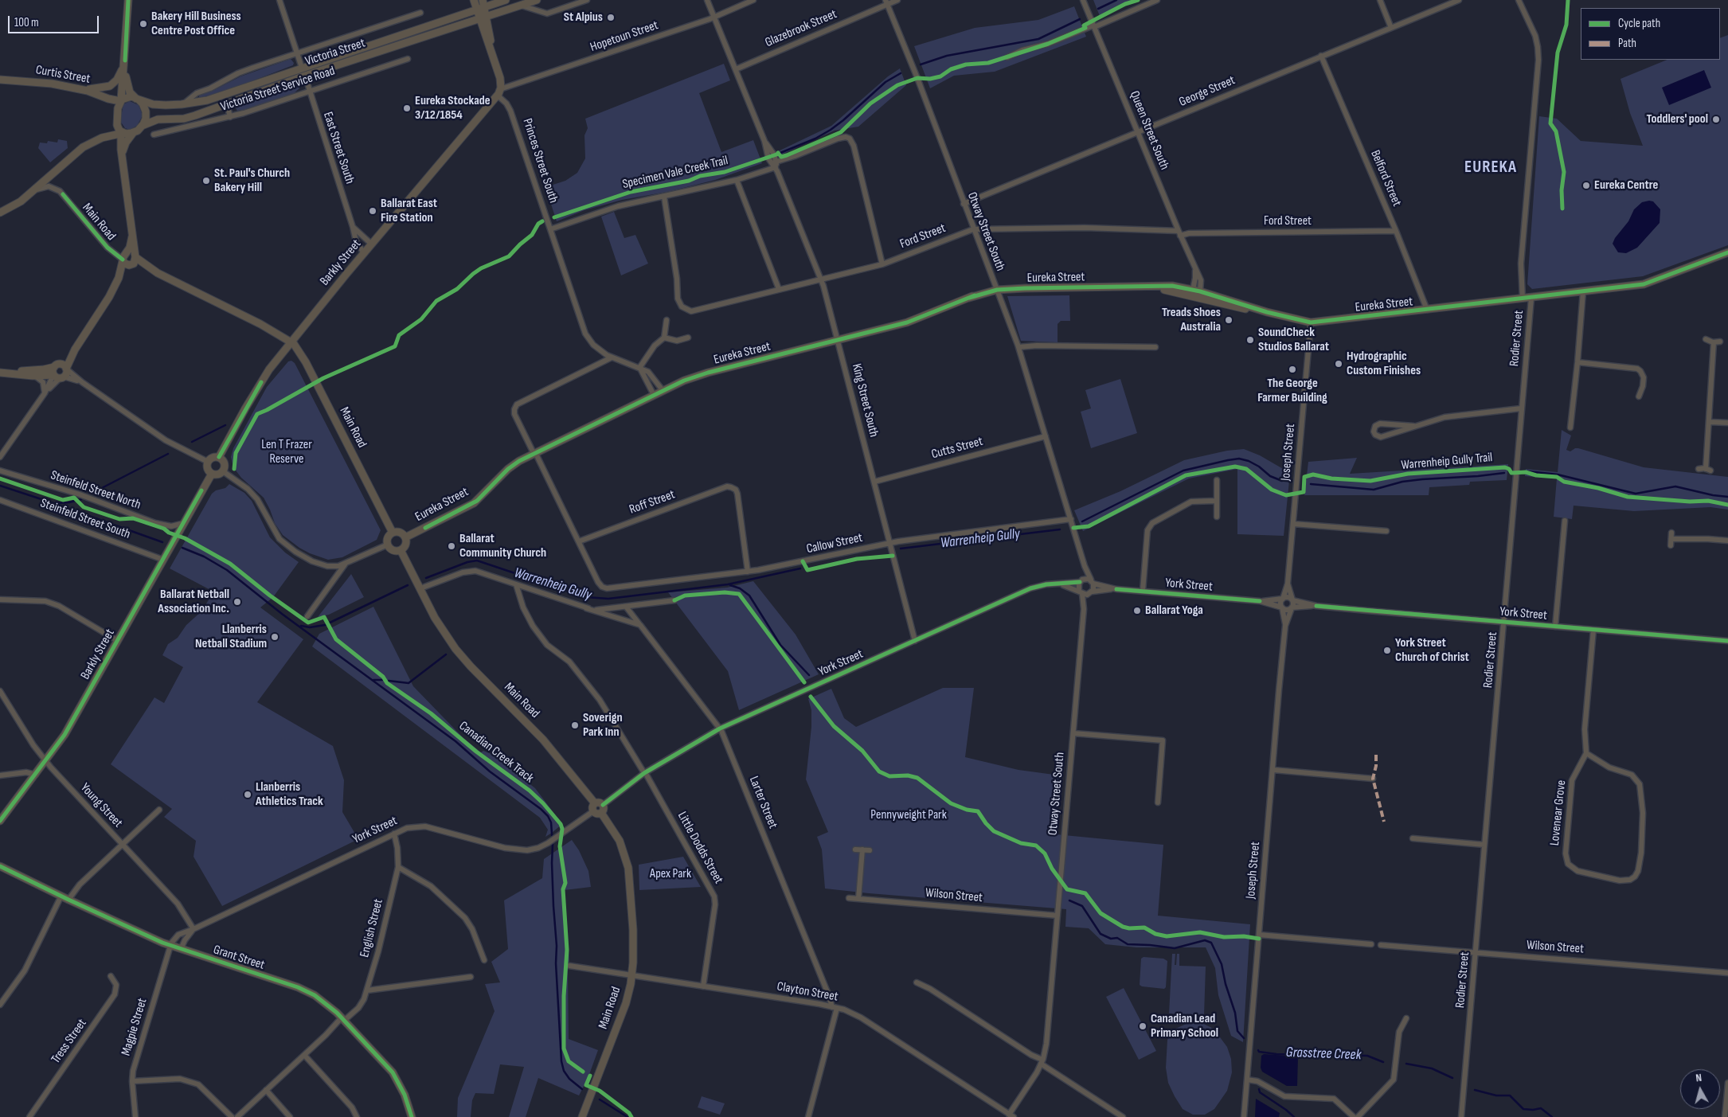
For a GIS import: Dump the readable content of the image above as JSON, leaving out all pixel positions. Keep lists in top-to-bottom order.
{
  "streets": {
    "street": [
      "Glazebrook Street",
      "Hopetoun Street",
      "Victoria Street",
      "Curtis Street",
      "Victoria Street Service Road",
      "George Street",
      "Queen Street South",
      "East Street South",
      "Princes Street South",
      "Belford Street",
      "Ford Street",
      "Main Road",
      "Otway Street South",
      "Barkly Street",
      "Eureka Street",
      "Rodier Street",
      "King Street South",
      "Cutts Street",
      "Joseph Street",
      "Steinfeld Street North",
      "Roff Street",
      "Steinfeld Street South",
      "Callow Street",
      "York Street",
      "Larter Street",
      "Young Street",
      "Lovenear Grove",
      "Little Dodds Street",
      "Wilson Street",
      "English Street",
      "Grant Street",
      "Clayton Street",
      "Magpie Street",
      "Tress Street"
    ],
    "cycle path": ["Specimen Vale Creek Trail", "Warrenheip Gully Trail", "Canadian Creek Track"]
  },
  "crossings": [
    ["Glazebrook Street", "Otway Street South"],
    ["Glazebrook Street", "King Street South"],
    ["Hopetoun Street", "Princes Street South"],
    ["Hopetoun Street", "Barkly Street"],
    ["Hopetoun Street", "King Street South"],
    ["Victoria Street", "Curtis Street"],
    ["Victoria Street", "Victoria Street Service Road"],
    ["Victoria Street", "East Street South"],
    ["Victoria Street Service Road", "East Street South"],
    ["George Street", "Queen Street South"],
    ["George Street", "Belford Street"],
    ["George Street", "Otway Street South"],
    ["Queen Street South", "Ford Street"],
    ["Queen Street South", "Eureka Street"],
    ["East Street South", "Barkly Street"],
    ["Princes Street South", "Barkly Street"],
    ["Princes Street South", "Eureka Street"],
    ["Belford Street", "Ford Street"],
    ["Belford Street", "Eureka Street"],
    ["Ford Street", "Otway Street South"],
    ["Ford Street", "King Street South"],
    ["Main Road", "Barkly Street"],
    ["Main Road", "Eureka Street"],
    ["Main Road", "York Street"],
    ["Main Road", "Clayton Street"],
    ["Otway Street South", "Eureka Street"],
    ["Otway Street South", "Cutts Street"],
    ["Otway Street South", "Callow Street"],
    ["Otway Street South", "York Street"],
    ["Otway Street South", "Wilson Street"],
    ["Otway Street South", "Clayton Street"],
    ["Barkly Street", "Steinfeld Street North"],
    ["Barkly Street", "Steinfeld Street South"],
    ["Barkly Street", "Young Street"],
    ["Eureka Street", "Rodier Street"],
    ["Eureka Street", "King Street South"],
    ["Eureka Street", "Joseph Street"],
    ["Rodier Street", "York Street"],
    ["Rodier Street", "Wilson Street"],
    ["King Street South", "Cutts Street"],
    ["King Street South", "Callow Street"],
    ["King Street South", "York Street"],
    ["Joseph Street", "York Street"],
    ["Roff Street", "Callow Street"],
    ["York Street", "Larter Street"],
    ["York Street", "Young Street"],
    ["York Street", "Little Dodds Street"],
    ["York Street", "English Street"],
    ["York Street", "Grant Street"],
    ["York Street", "Magpie Street"],
    ["Larter Street", "Clayton Street"],
    ["Little Dodds Street", "Clayton Street"],
    ["English Street", "Grant Street"],
    ["Grant Street", "Magpie Street"]
  ],
  "districts": ["EUREKA"],
  "water": ["Warrenheip Gully", "Grasstree Creek"],
  "parks": ["Len T Frazer Reserve", "Pennyweight Park", "Apex Park"],
  "places": [
    "St Alpius",
    "Bakery Hill Business Centre Post Office",
    "Eureka Stockade 3/12/1854",
    "Toddlers' pool",
    "St. Paul's Church Bakery Hill",
    "Eureka Centre",
    "Ballarat East Fire Station",
    "Treads Shoes Australia",
    "SoundCheck Studios Ballarat",
    "Hydrographic Custom Finishes",
    "The George Farmer Building",
    "Ballarat Community Church",
    "Ballarat Netball Association Inc.",
    "Ballarat Yoga",
    "Llanberris Netball Stadium",
    "York Street Church of Christ",
    "Soverign Park Inn",
    "Llanberris Athletics Track",
    "Canadian Lead Primary School"
  ],
  "legend": ["Cycle path", "Path"],
  "scale_bar": "100 m",
  "north": "top"
}
